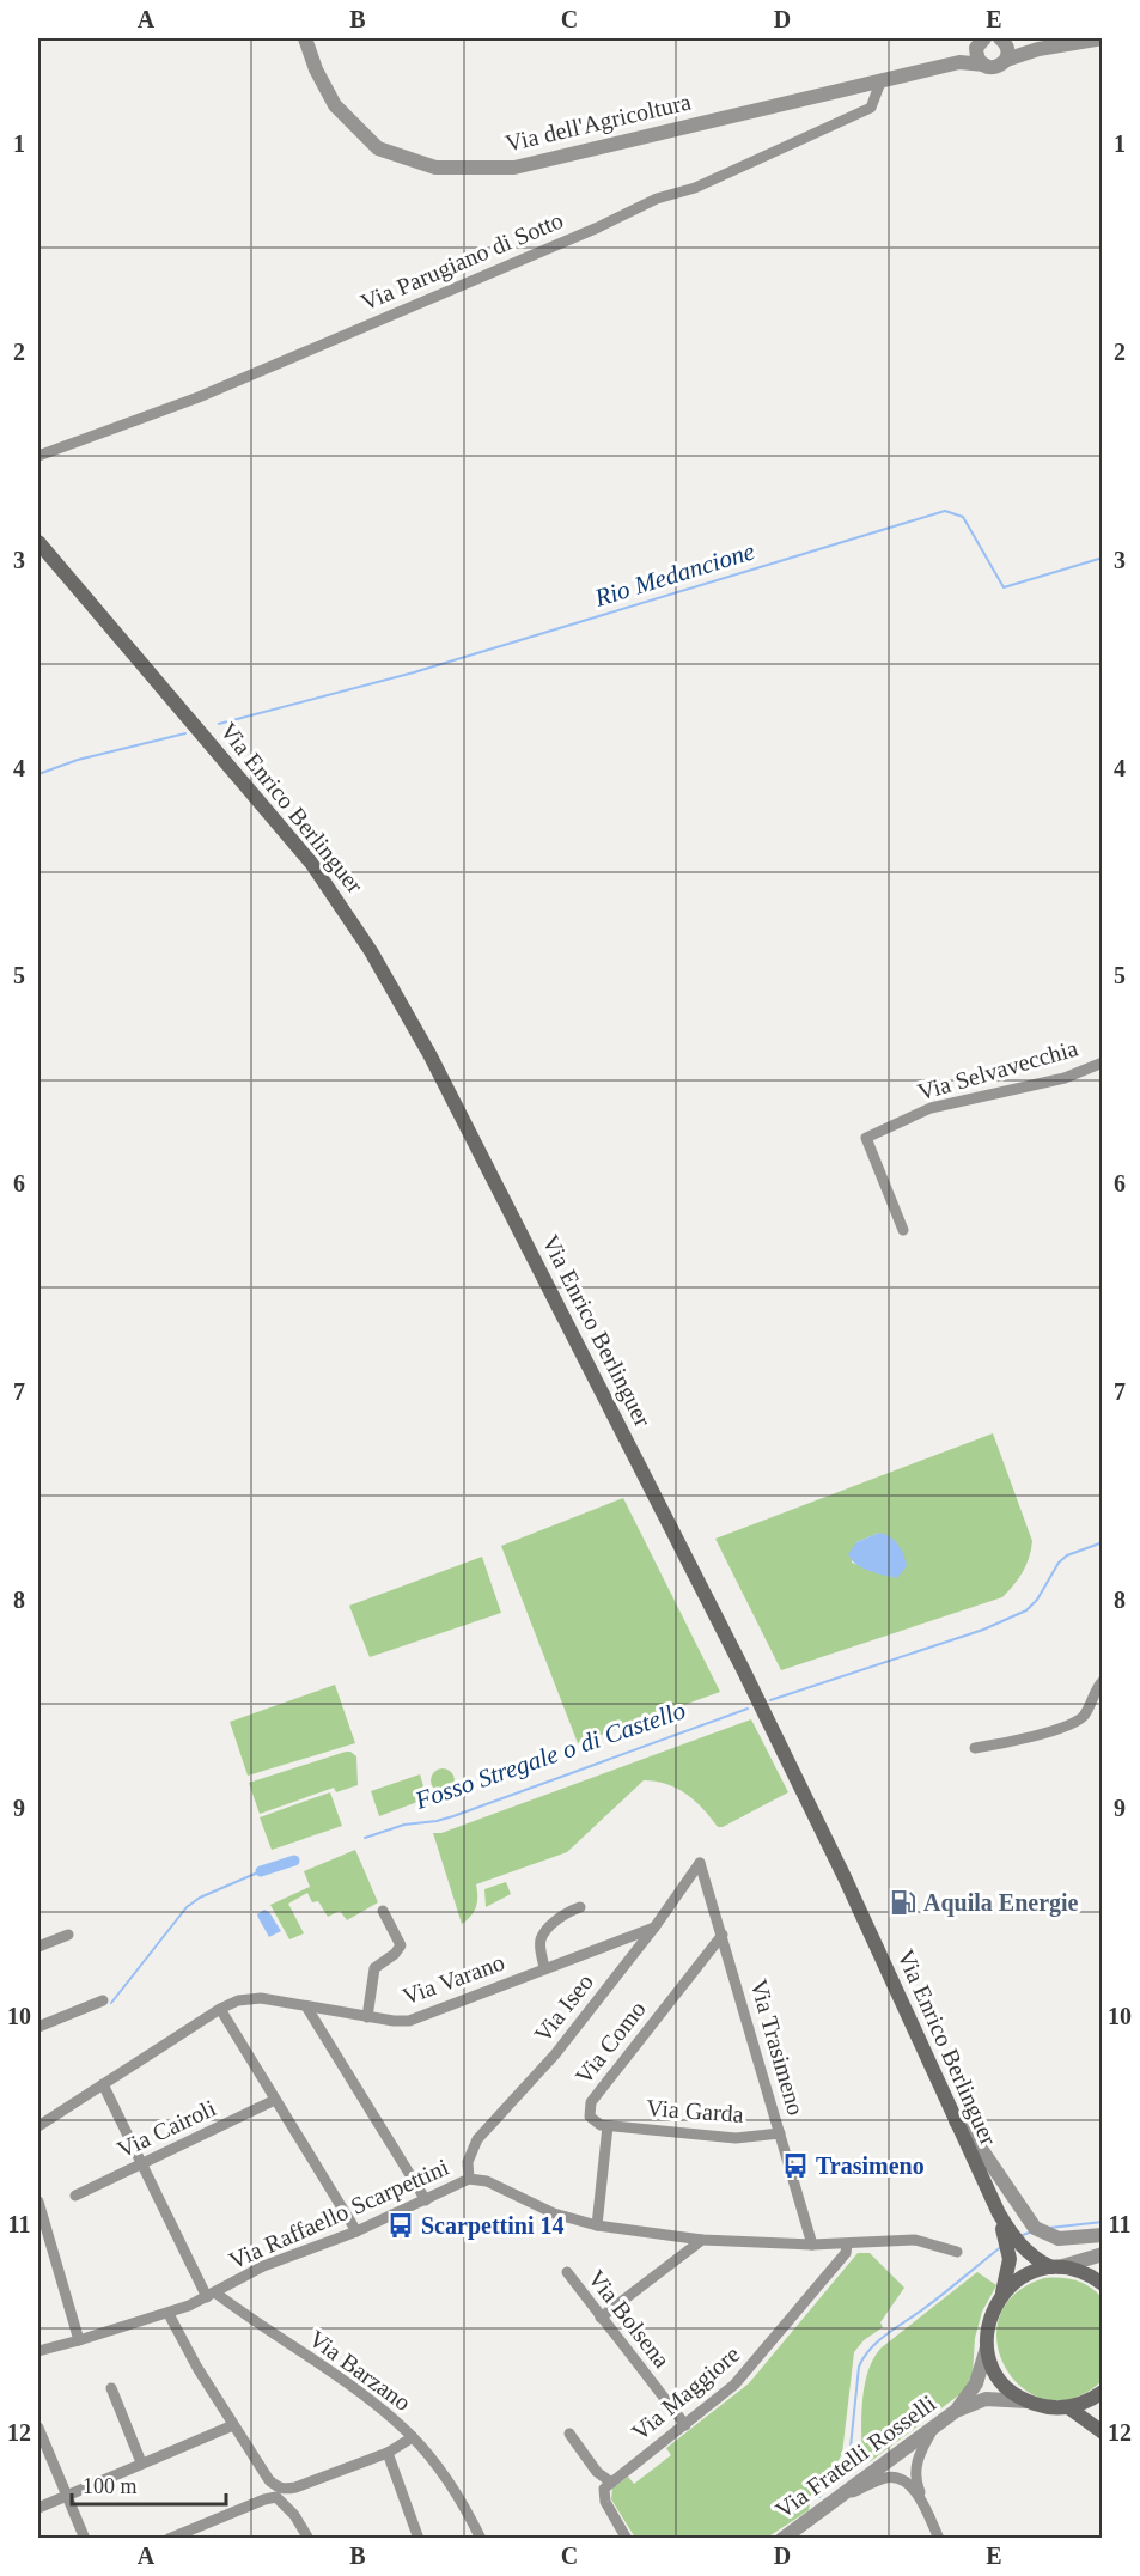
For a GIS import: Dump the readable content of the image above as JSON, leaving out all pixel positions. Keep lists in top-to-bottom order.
{
  "streets": {
    "main road": ["Via Enrico Berlinguer"],
    "street": [
      "Via dell'Agricoltura",
      "Via Parugiano di Sotto",
      "Via Selvavecchia",
      "Via Varano",
      "Via Iseo",
      "Via Como",
      "Via Trasimeno",
      "Via Garda",
      "Via Cairoli",
      "Via Raffaello Scarpettini",
      "Via Bolsena",
      "Via Barzano",
      "Via Maggiore",
      "Via Fratelli Rosselli"
    ]
  },
  "crossings": [
    ["Via dell'Agricoltura", "Via Parugiano di Sotto"],
    ["Via Enrico Berlinguer", "Via Fratelli Rosselli"],
    ["Via Varano", "Via Iseo"],
    ["Via Iseo", "Via Trasimeno"],
    ["Via Iseo", "Via Raffaello Scarpettini"],
    ["Via Como", "Via Trasimeno"],
    ["Via Como", "Via Garda"],
    ["Via Trasimeno", "Via Garda"],
    ["Via Trasimeno", "Via Raffaello Scarpettini"],
    ["Via Raffaello Scarpettini", "Via Barzano"],
    ["Via Raffaello Scarpettini", "Via Maggiore"],
    ["Via Bolsena", "Via Maggiore"]
  ],
  "water": ["Rio Medancione", "Fosso Stregale o di Castello"],
  "places": {
    "fuel station": ["Aquila Energie"],
    "bus stop": ["Trasimeno", "Scarpettini 14"]
  },
  "scale_bar": "100 m",
  "grid": {
    "columns": [
      "A",
      "B",
      "C",
      "D",
      "E"
    ],
    "rows": [
      "1",
      "2",
      "3",
      "4",
      "5",
      "6",
      "7",
      "8",
      "9",
      "10",
      "11",
      "12"
    ]
  }
}
